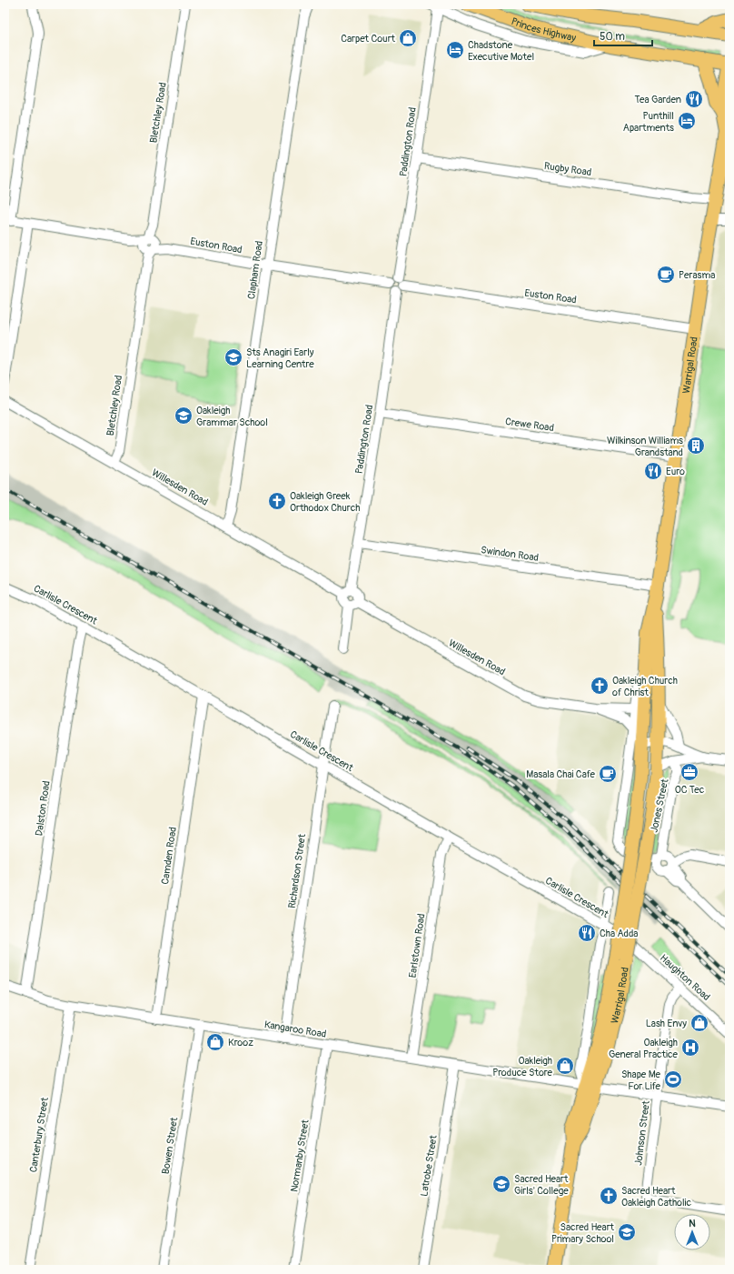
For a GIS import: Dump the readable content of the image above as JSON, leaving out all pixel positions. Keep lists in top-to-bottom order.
{
  "streets": {
    "highway": ["Princes Highway", "Warrigal Road"],
    "street": [
      "Bletchley Road",
      "Paddington Road",
      "Rugby Road",
      "Euston Road",
      "Clapham Road",
      "Crewe Road",
      "Willesden Road",
      "Swindon Road",
      "Carlisle Crescent",
      "Jones Street",
      "Dalston Road",
      "Camden Road",
      "Richardson Street",
      "Earlstown Road",
      "Haughton Road",
      "Kangaroo Road",
      "Johnson Street",
      "Canterbury Street",
      "Bowen Street",
      "Normanby Street",
      "Latrobe Street"
    ]
  },
  "crossings": [
    ["Princes Highway", "Warrigal Road"],
    ["Bletchley Road", "Euston Road"],
    ["Bletchley Road", "Willesden Road"],
    ["Paddington Road", "Rugby Road"],
    ["Paddington Road", "Euston Road"],
    ["Paddington Road", "Crewe Road"],
    ["Paddington Road", "Willesden Road"],
    ["Paddington Road", "Swindon Road"],
    ["Rugby Road", "Warrigal Road"],
    ["Euston Road", "Clapham Road"],
    ["Euston Road", "Warrigal Road"],
    ["Clapham Road", "Willesden Road"],
    ["Warrigal Road", "Crewe Road"],
    ["Warrigal Road", "Willesden Road"],
    ["Warrigal Road", "Swindon Road"],
    ["Warrigal Road", "Jones Street"],
    ["Warrigal Road", "Kangaroo Road"],
    ["Carlisle Crescent", "Dalston Road"],
    ["Carlisle Crescent", "Camden Road"],
    ["Carlisle Crescent", "Richardson Street"],
    ["Carlisle Crescent", "Earlstown Road"],
    ["Carlisle Crescent", "Haughton Road"],
    ["Dalston Road", "Kangaroo Road"],
    ["Camden Road", "Kangaroo Road"],
    ["Richardson Street", "Kangaroo Road"],
    ["Earlstown Road", "Kangaroo Road"],
    ["Haughton Road", "Johnson Street"],
    ["Kangaroo Road", "Johnson Street"],
    ["Kangaroo Road", "Canterbury Street"],
    ["Kangaroo Road", "Bowen Street"],
    ["Kangaroo Road", "Normanby Street"],
    ["Kangaroo Road", "Latrobe Street"]
  ],
  "places": {
    "shop": [
      "Carpet Court",
      "Lash Envy",
      "Krooz",
      "Oakleigh Produce Store"
    ],
    "hotel": ["Chadstone Executive Motel", "Punthill Apartments"],
    "restaurant": ["Tea Garden", "Euro", "Cha Adda"],
    "cafe": ["Perasma", "Masala Chai Cafe"],
    "school or university": [
      "Sts Anagiri Early Learning Centre",
      "Oakleigh Grammar School",
      "Sacred Heart Girls' College",
      "Sacred Heart Primary School"
    ],
    "building": ["Wilkinson Williams Grandstand"],
    "church": ["Oakleigh Greek Orthodox Church", "Oakleigh Church of Christ", "Sacred Heart Oakleigh Catholic"],
    "office": ["OC Tec"],
    "hospital": ["Oakleigh General Practice"],
    "sports": ["Shape Me For Life"]
  },
  "scale_bar": "50 m",
  "north": "top"
}
